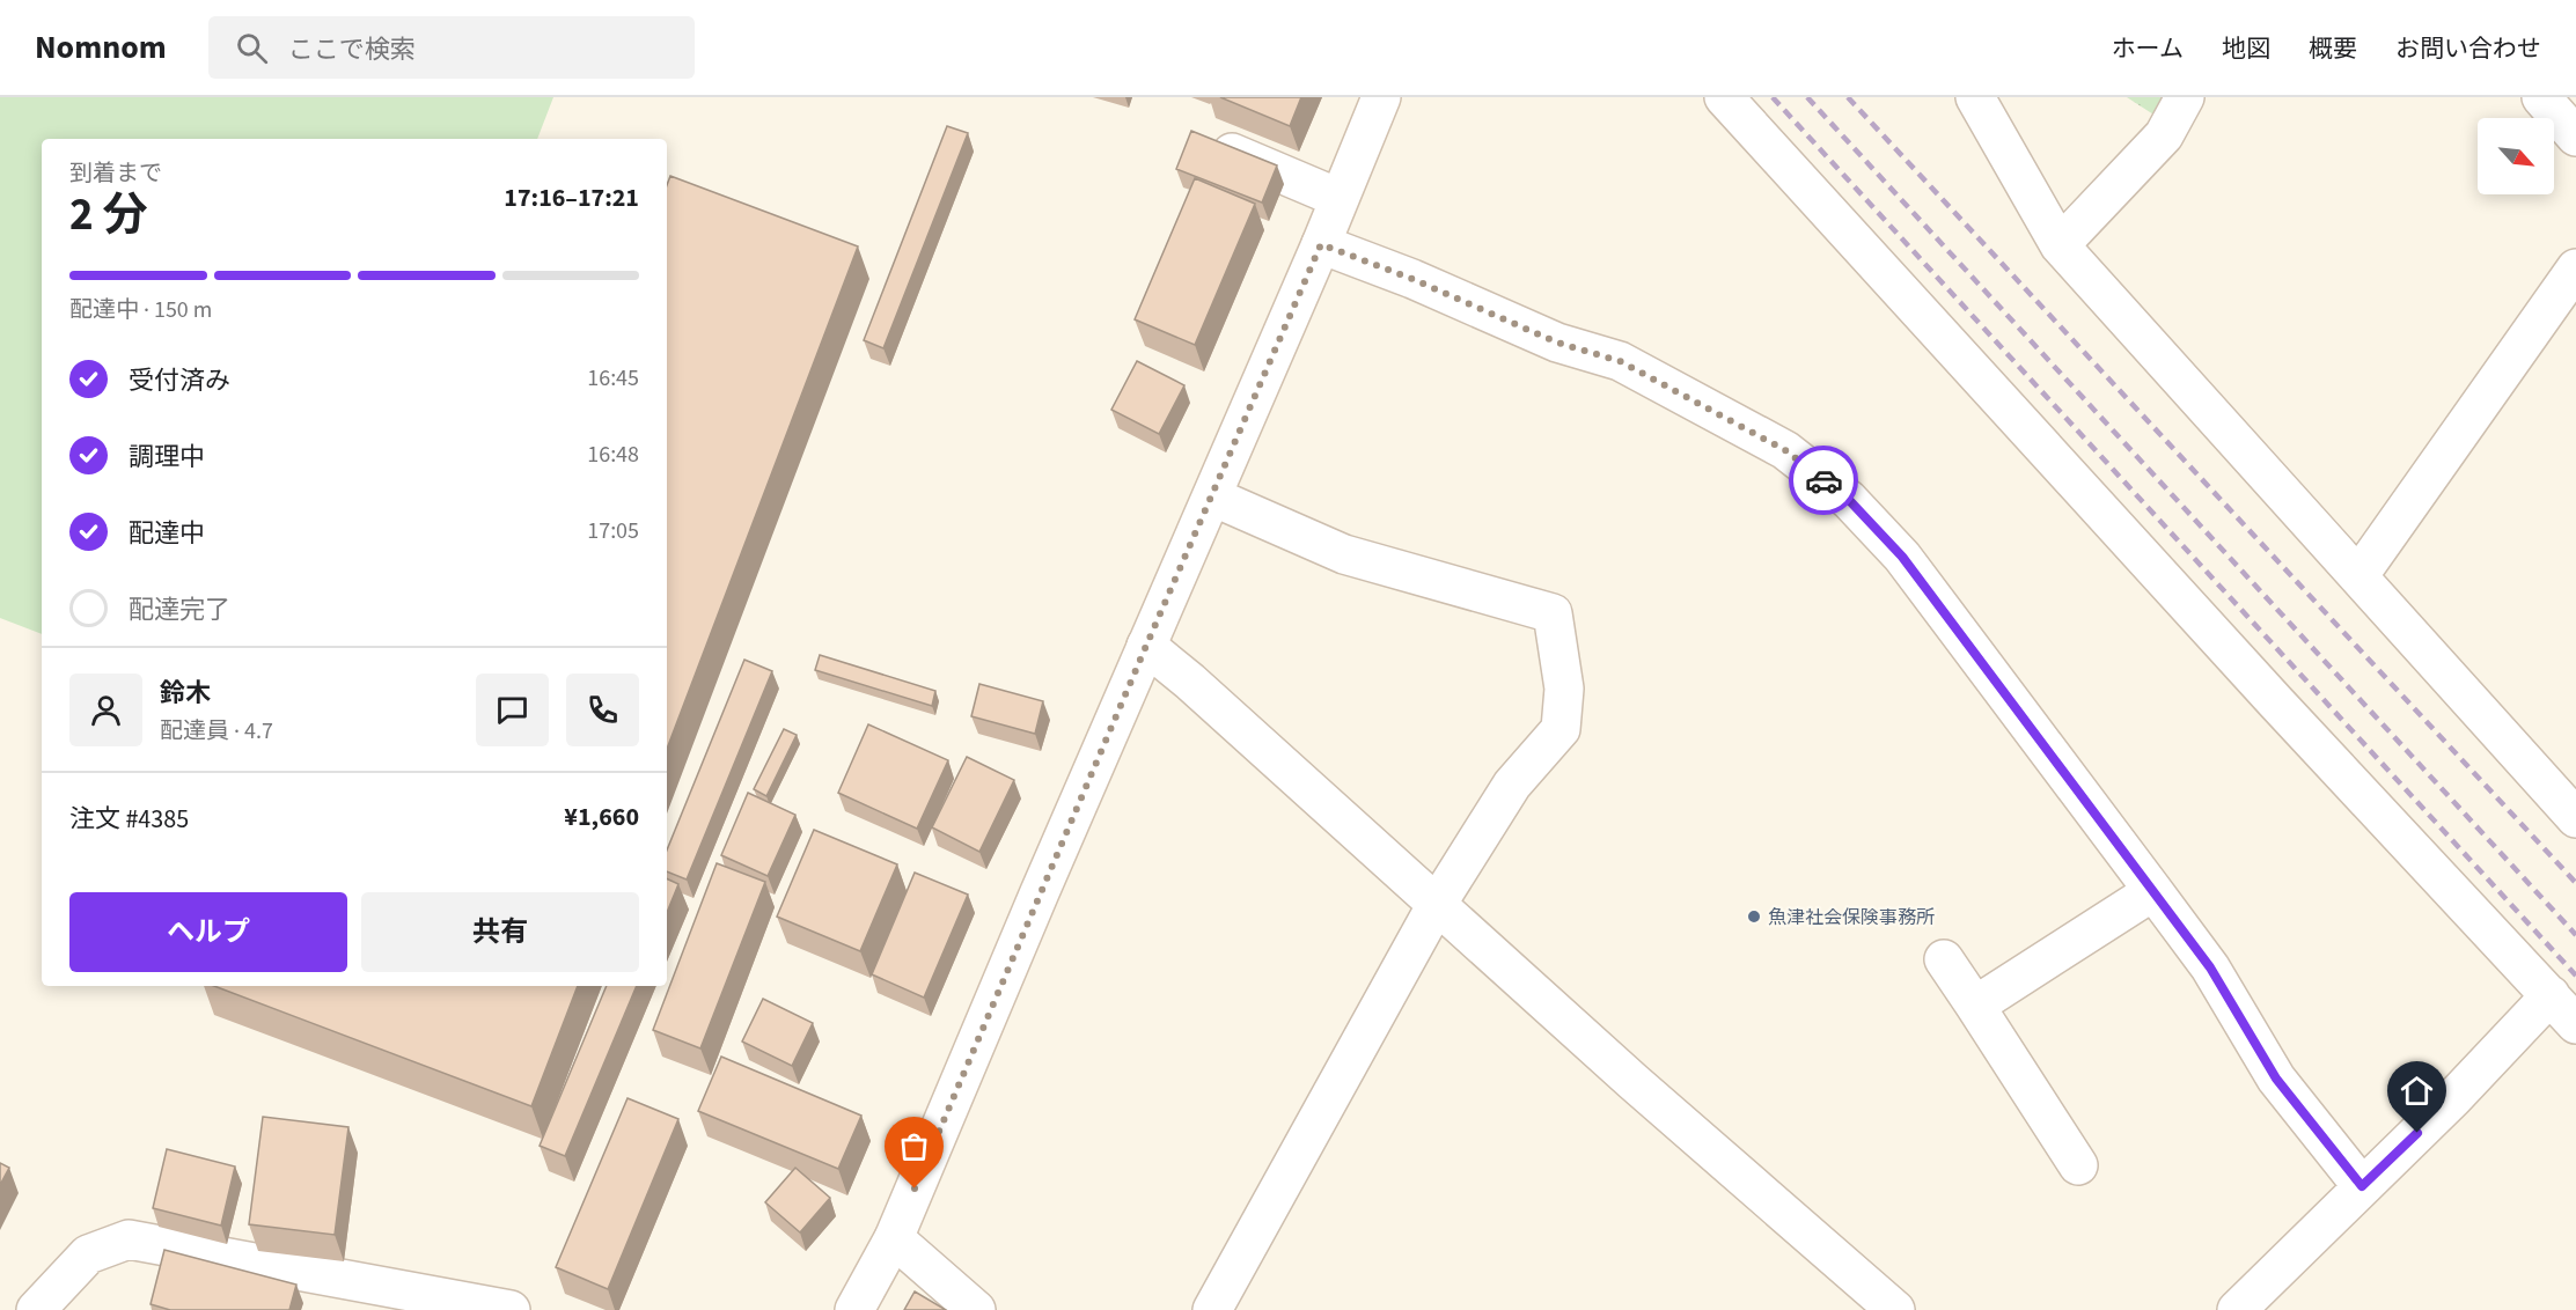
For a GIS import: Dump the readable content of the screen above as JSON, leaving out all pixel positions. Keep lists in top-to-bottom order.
{
  "places": ["魚津社会保険事務所"],
  "north": "bottom right",
  "page": {
    "header": "Nomnom",
    "search": "ここで検索",
    "nav": [
      "ホーム",
      "地図",
      "概要",
      "お問い合わせ"
    ],
    "heading": ["2 分", "到着まで", "17:16–17:21"],
    "panel": [
      "鈴木",
      "配達員 · 4.7",
      "注文 #4385",
      "¥1,660"
    ],
    "bar": "配達中 · 150 m",
    "list": [
      ["受付済み", "16:45"],
      ["調理中", "16:48"],
      ["配達中", "17:05"],
      "配達完了"
    ],
    "buttons": ["ヘルプ", "共有"]
  }
}
